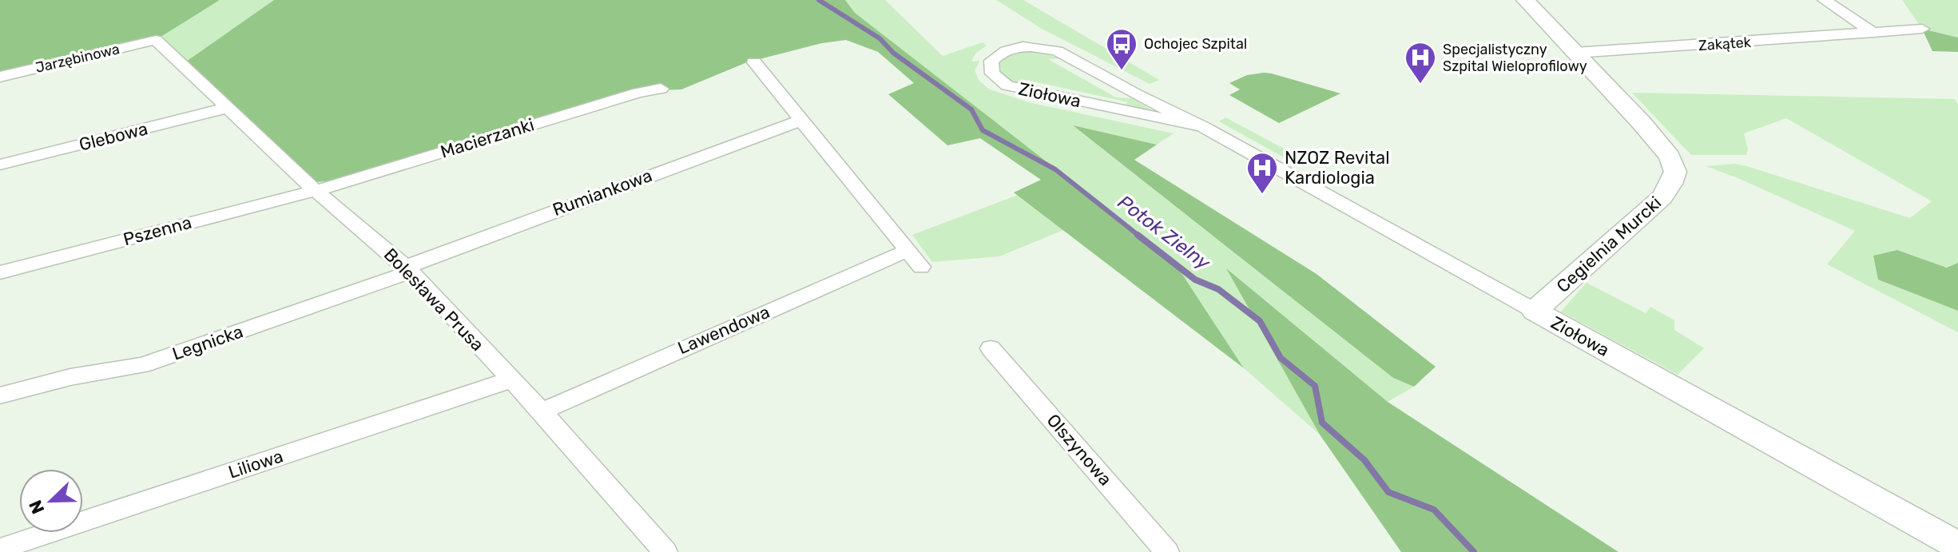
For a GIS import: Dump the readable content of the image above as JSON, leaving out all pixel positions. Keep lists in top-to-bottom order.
{
  "streets": {
    "street": [
      "Zakątek",
      "Jarzębinowa",
      "Ziołowa",
      "Glebowa",
      "Macierzanki",
      "Rumiankowa",
      "Pszenna",
      "Cegielnia Murcki",
      "Bolesława Prusa",
      "Lawendowa",
      "Legnicka",
      "Olszynowa",
      "Liliowa"
    ]
  },
  "crossings": [
    ["Zakątek", "Cegielnia Murcki"],
    ["Jarzębinowa", "Bolesława Prusa"],
    ["Ziołowa", "Cegielnia Murcki"],
    ["Glebowa", "Bolesława Prusa"],
    ["Macierzanki", "Pszenna"],
    ["Macierzanki", "Bolesława Prusa"],
    ["Rumiankowa", "Bolesława Prusa"],
    ["Rumiankowa", "Legnicka"],
    ["Pszenna", "Bolesława Prusa"],
    ["Bolesława Prusa", "Lawendowa"],
    ["Bolesława Prusa", "Legnicka"],
    ["Bolesława Prusa", "Liliowa"]
  ],
  "water": ["Potok Zielny"],
  "places": {
    "bus stop": ["Ochojec Szpital"],
    "hospital": ["Specjalistyczny Szpital Wieloprofilowy", "NZOZ Revital Kardiologia"]
  },
  "north": "bottom left"
}
